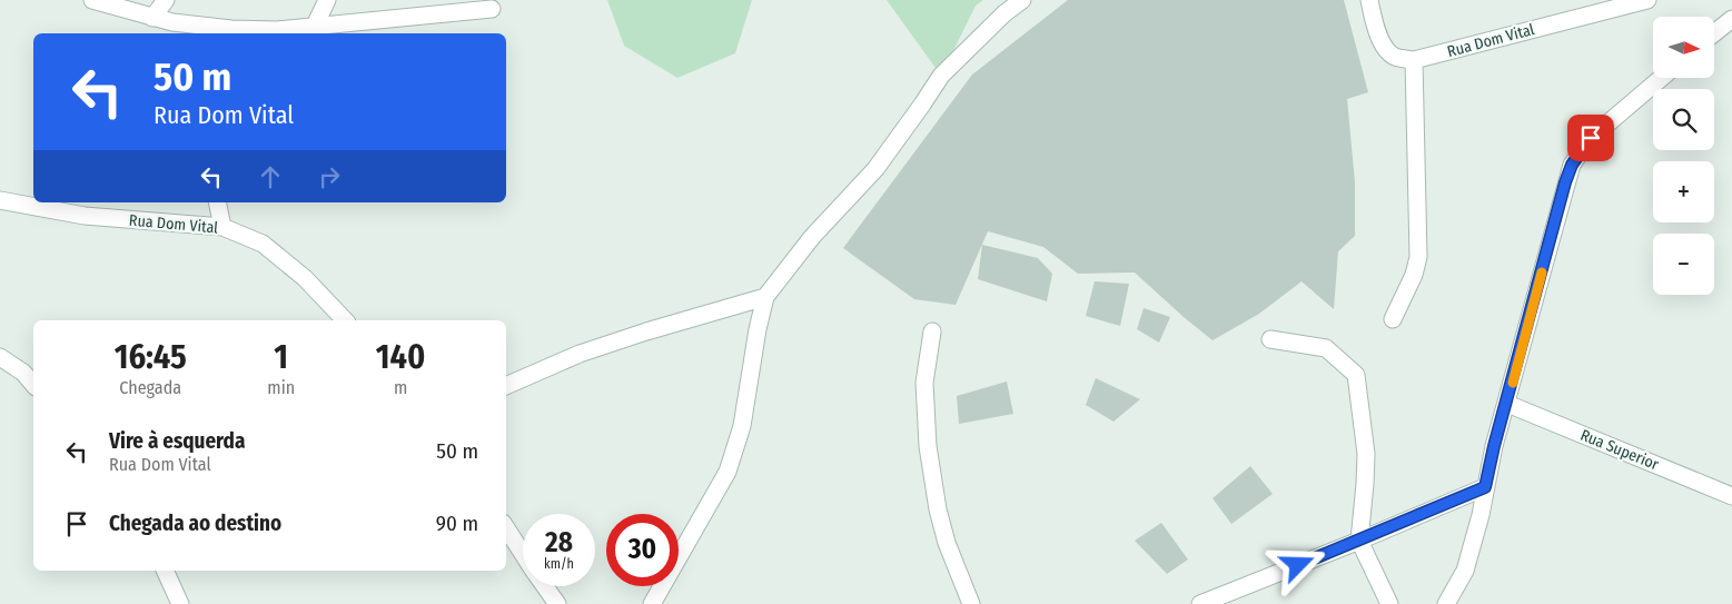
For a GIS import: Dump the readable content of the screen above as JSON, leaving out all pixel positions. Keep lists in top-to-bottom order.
{
  "streets": {
    "street": ["Rua Dom Vital", "Rua Superior"]
  },
  "north": "right",
  "page": {
    "map_buttons": ["+", "−"],
    "turn": ["50 m", "Rua Dom Vital"],
    "eta": [
      "16:45",
      "Chegada",
      "1",
      "min",
      "140",
      "m"
    ],
    "list": [
      {
        "name": "Vire à esquerda",
        "note": "Rua Dom Vital",
        "value": "50 m"
      },
      {
        "name": "Chegada ao destino",
        "value": "90 m"
      }
    ],
    "speed": "28 km/h",
    "limit": "30"
  }
}
